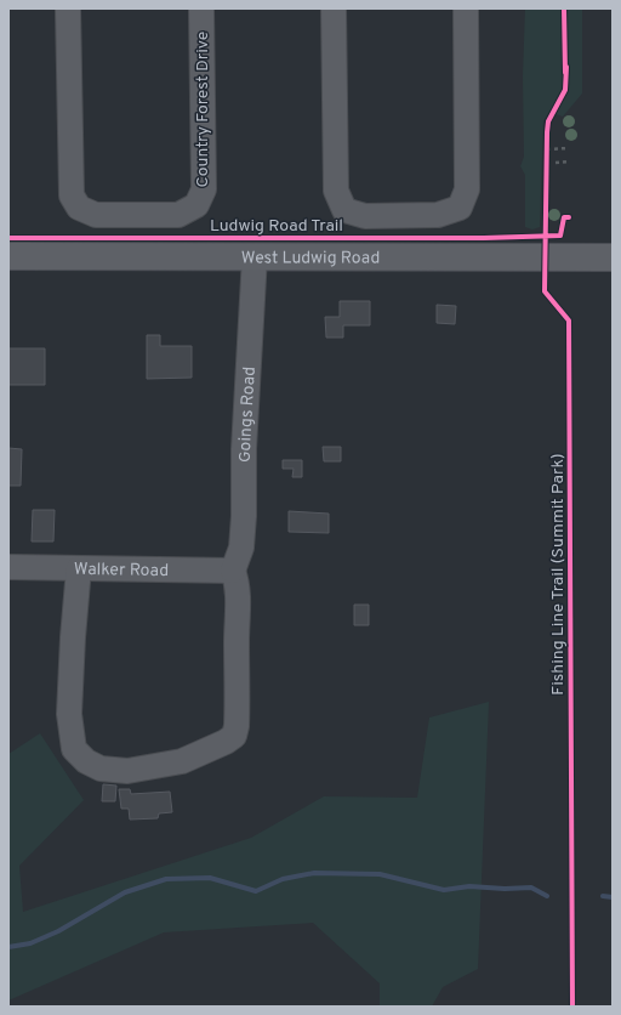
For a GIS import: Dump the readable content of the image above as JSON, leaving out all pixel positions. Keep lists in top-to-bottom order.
{
  "streets": {
    "main road": ["West Ludwig Road"],
    "street": ["Country Forest Drive", "Goings Road", "Walker Road"],
    "cycle path": ["Ludwig Road Trail", "Fishing Line Trail (Summit Park)"]
  },
  "crossings": [
    ["West Ludwig Road", "Goings Road"],
    ["Goings Road", "Walker Road"]
  ]
}
